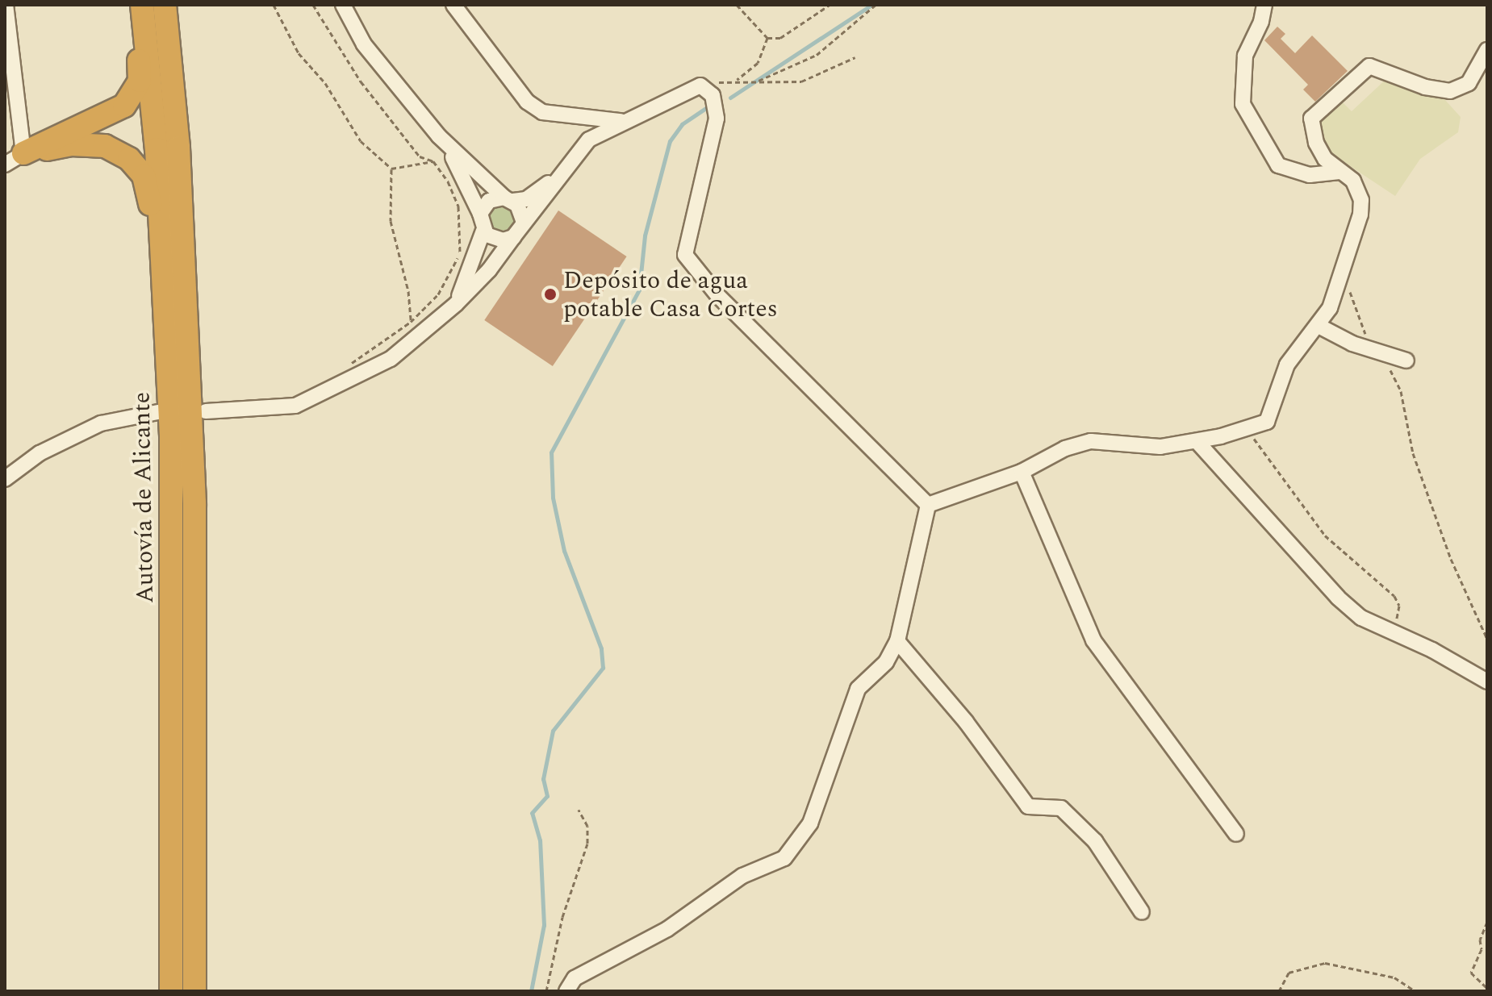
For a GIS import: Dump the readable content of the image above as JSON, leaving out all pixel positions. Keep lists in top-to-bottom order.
{
  "streets": {
    "highway": ["Autovía de Alicante"]
  },
  "places": ["Depósito de agua potable Casa Cortes"]
}
